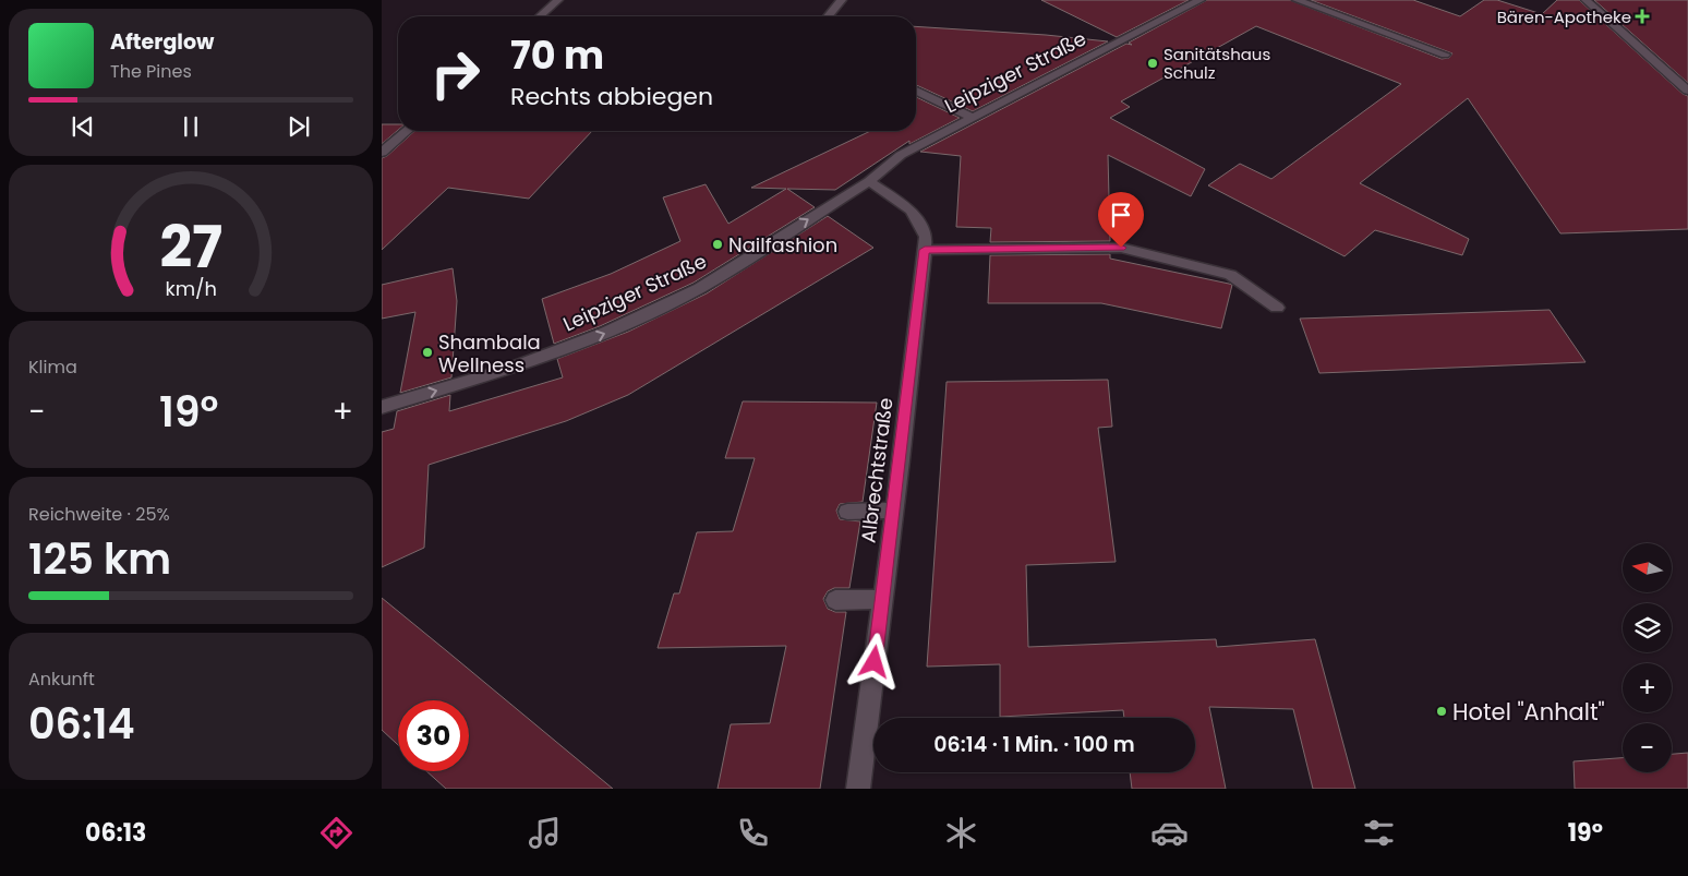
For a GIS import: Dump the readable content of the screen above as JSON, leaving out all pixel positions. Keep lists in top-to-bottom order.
{
  "streets": {
    "street": ["Leipziger Straße", "Albrechtstraße"]
  },
  "crossings": [
    ["Leipziger Straße", "Albrechtstraße"]
  ],
  "one_way": ["Leipziger Straße"],
  "places": {
    "health": ["Bären-Apotheke"],
    "other": [
      "Sanitätshaus Schulz",
      "Nailfashion",
      "Shambala Wellness",
      "Hotel \"Anhalt\""
    ]
  },
  "north": "left",
  "page": {
    "turn": ["70 m", "Rechts abbiegen"],
    "song": ["Afterglow", "The Pines"],
    "tile": [
      "Klima",
      ["Reichweite · 25%", "125 km"],
      ["Ankunft", "06:14"]
    ],
    "heat": ["−", "19°", "+"],
    "map_buttons": ["+", "−"],
    "limit": "30",
    "trip": "06:14 · 1 Min. · 100 m",
    "tabs": ["06:13", "19°"],
    "gauge": ["27", "km/h"]
  }
}
